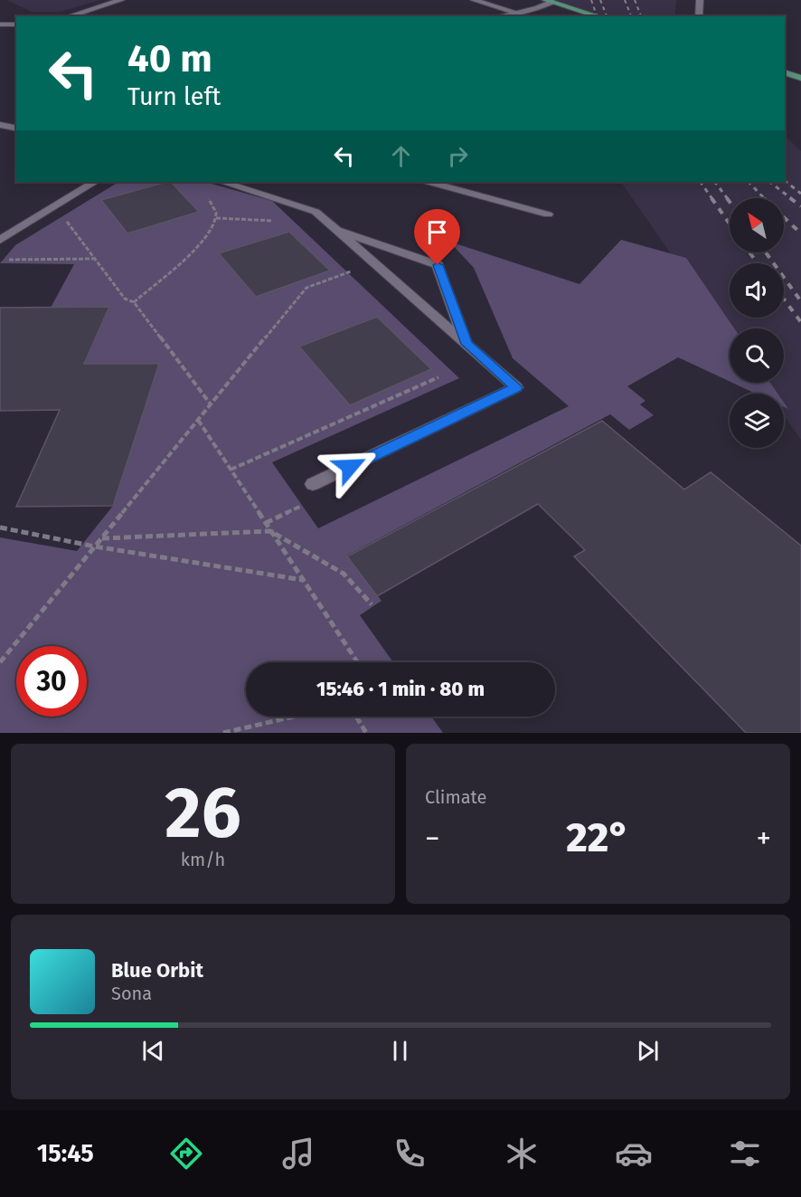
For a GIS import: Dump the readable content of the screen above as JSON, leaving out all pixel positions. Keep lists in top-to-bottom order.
{
  "north": "top left",
  "page": {
    "turn": ["40 m", "Turn left"],
    "limit": "30",
    "trip": "15:46 · 1 min · 80 m",
    "tile": [
      ["26", "km/h"],
      "Climate"
    ],
    "heat": ["−", "22°", "+"],
    "song": ["Blue Orbit", "Sona"],
    "tabs": "15:45"
  }
}
